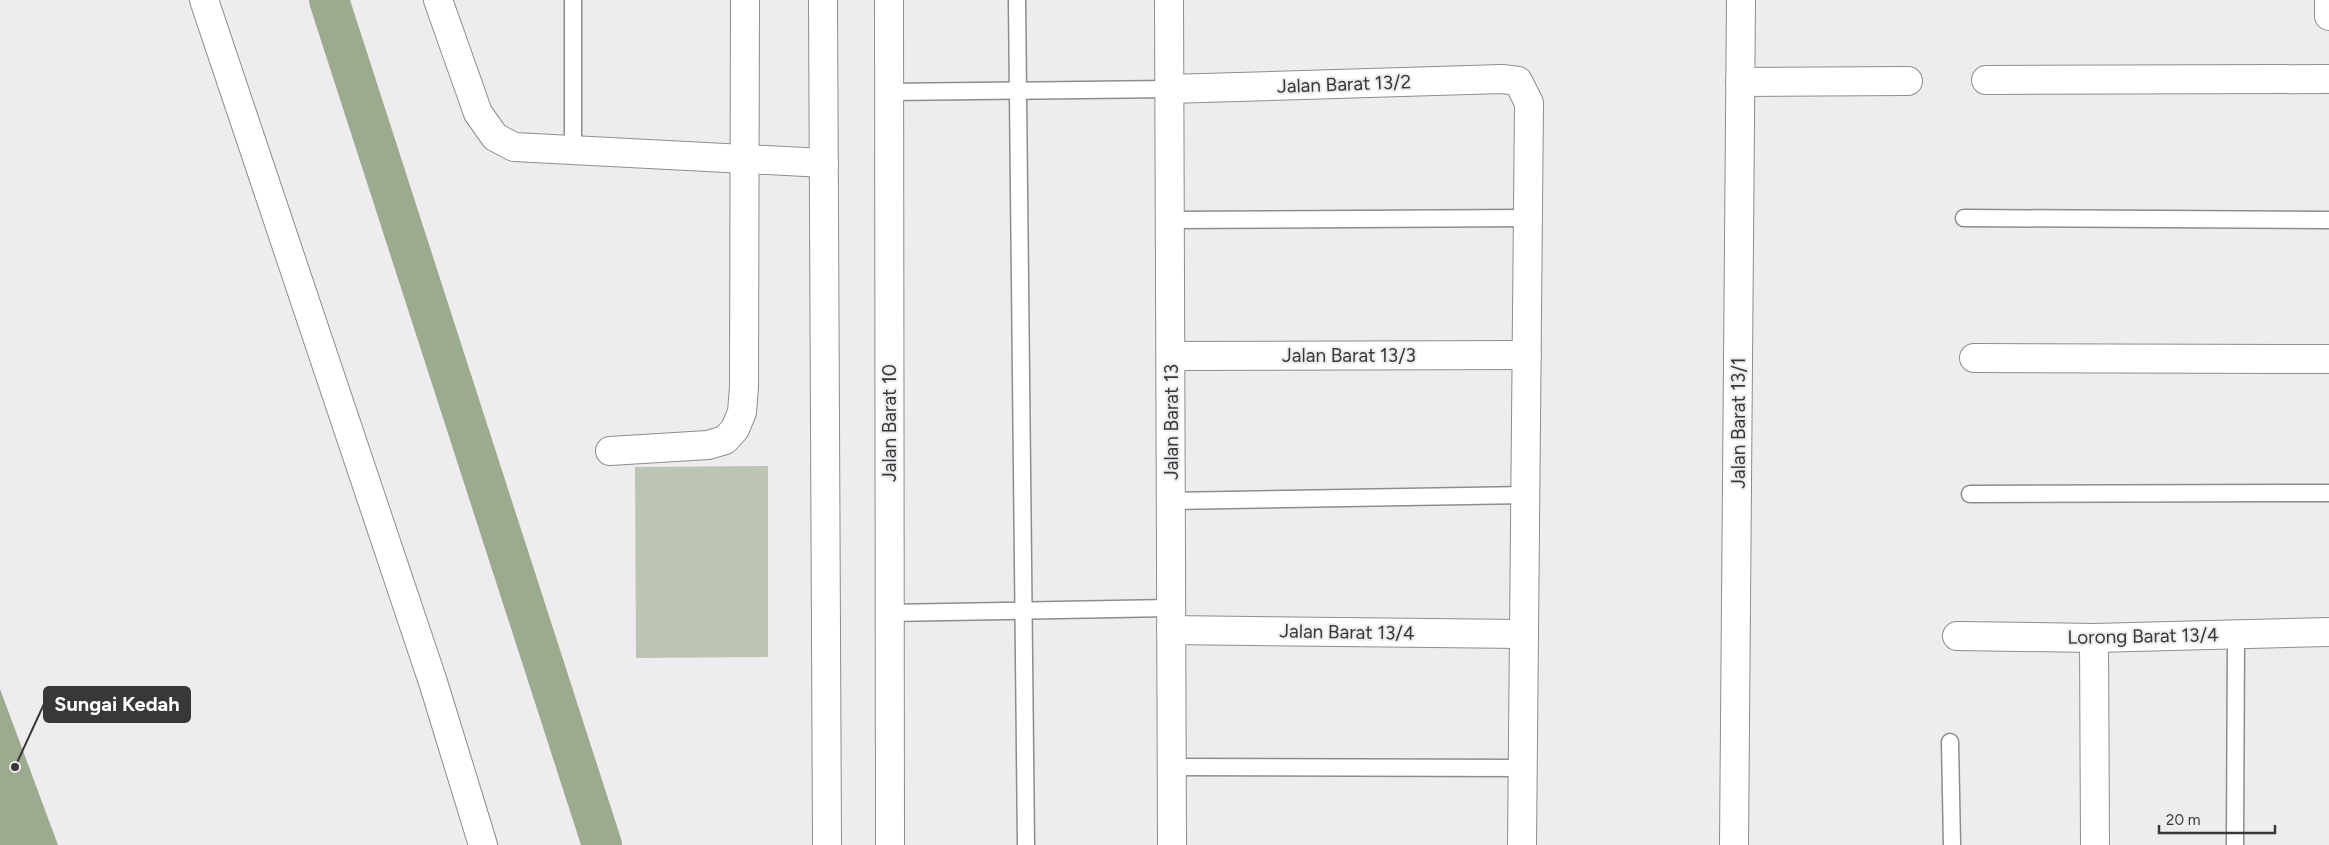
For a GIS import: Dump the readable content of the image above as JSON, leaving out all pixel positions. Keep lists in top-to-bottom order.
{
  "streets": {
    "street": [
      "Jalan Barat 13/2",
      "Jalan Barat 13/3",
      "Jalan Barat 13",
      "Jalan Barat 10",
      "Jalan Barat 13/1",
      "Jalan Barat 13/4",
      "Lorong Barat 13/4"
    ]
  },
  "crossings": [
    ["Jalan Barat 13/2", "Jalan Barat 13"],
    ["Jalan Barat 13/3", "Jalan Barat 13"],
    ["Jalan Barat 13", "Jalan Barat 13/4"]
  ],
  "places": ["Sungai Kedah"],
  "scale_bar": "20 m"
}
